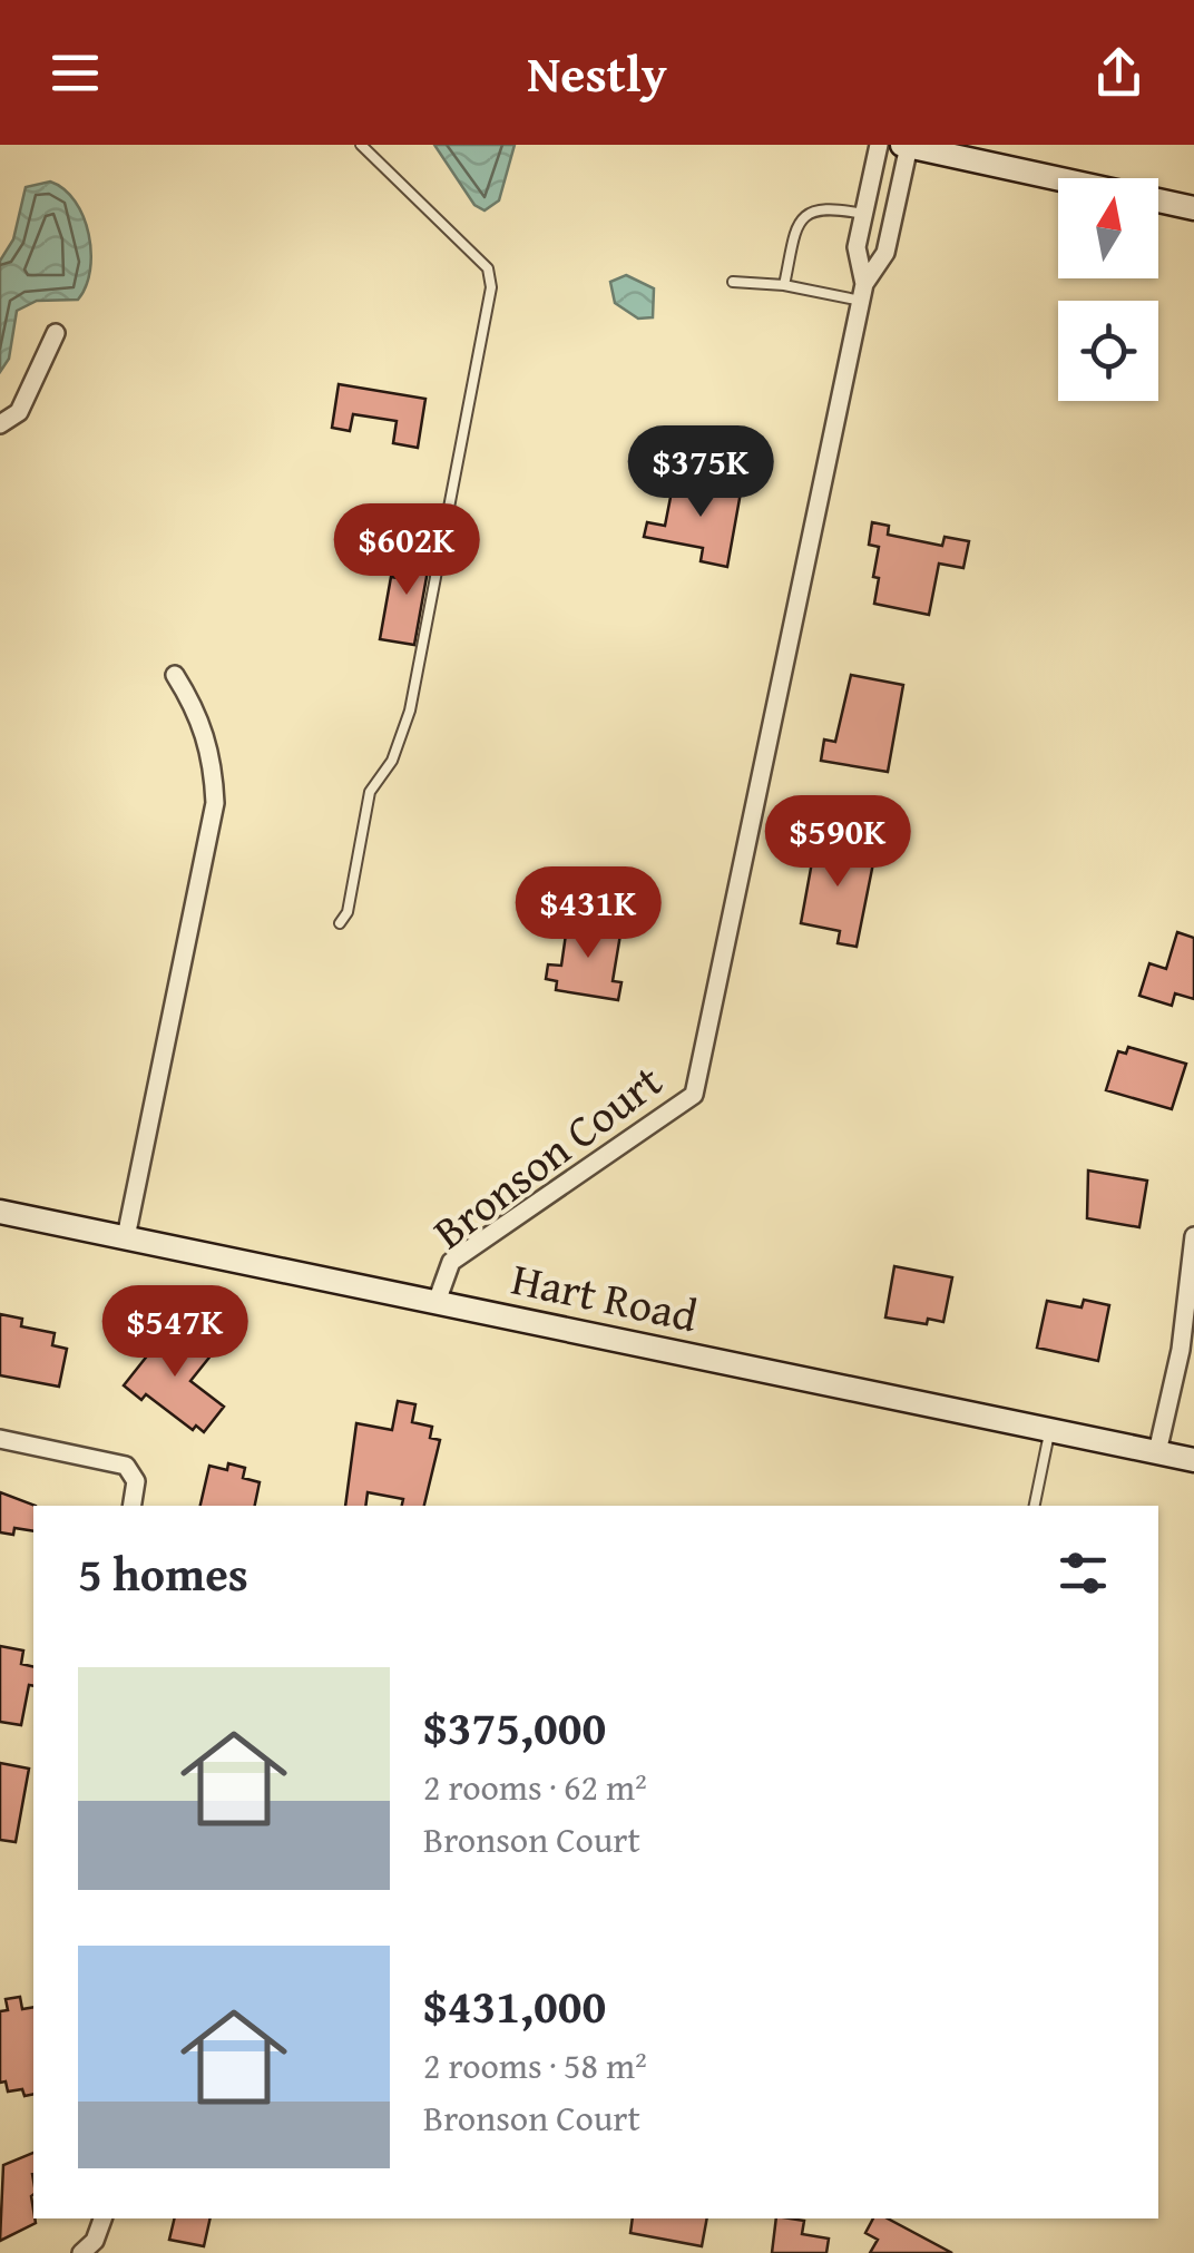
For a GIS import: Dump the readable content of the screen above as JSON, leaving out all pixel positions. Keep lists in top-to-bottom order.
{
  "streets": {
    "street": ["Bronson Court", "Hart Road"]
  },
  "crossings": [
    ["Bronson Court", "Hart Road"]
  ],
  "north": "top",
  "page": {
    "header": "Nestly",
    "price": [
      "$375K",
      "$602K",
      "$590K",
      "$431K",
      "$547K"
    ],
    "heading": "5 homes",
    "list": [
      {
        "name": "$375,000",
        "note": "2 rooms · 62 m² · Bronson Court"
      },
      {
        "name": "$431,000",
        "note": "2 rooms · 58 m² · Bronson Court"
      }
    ]
  }
}
